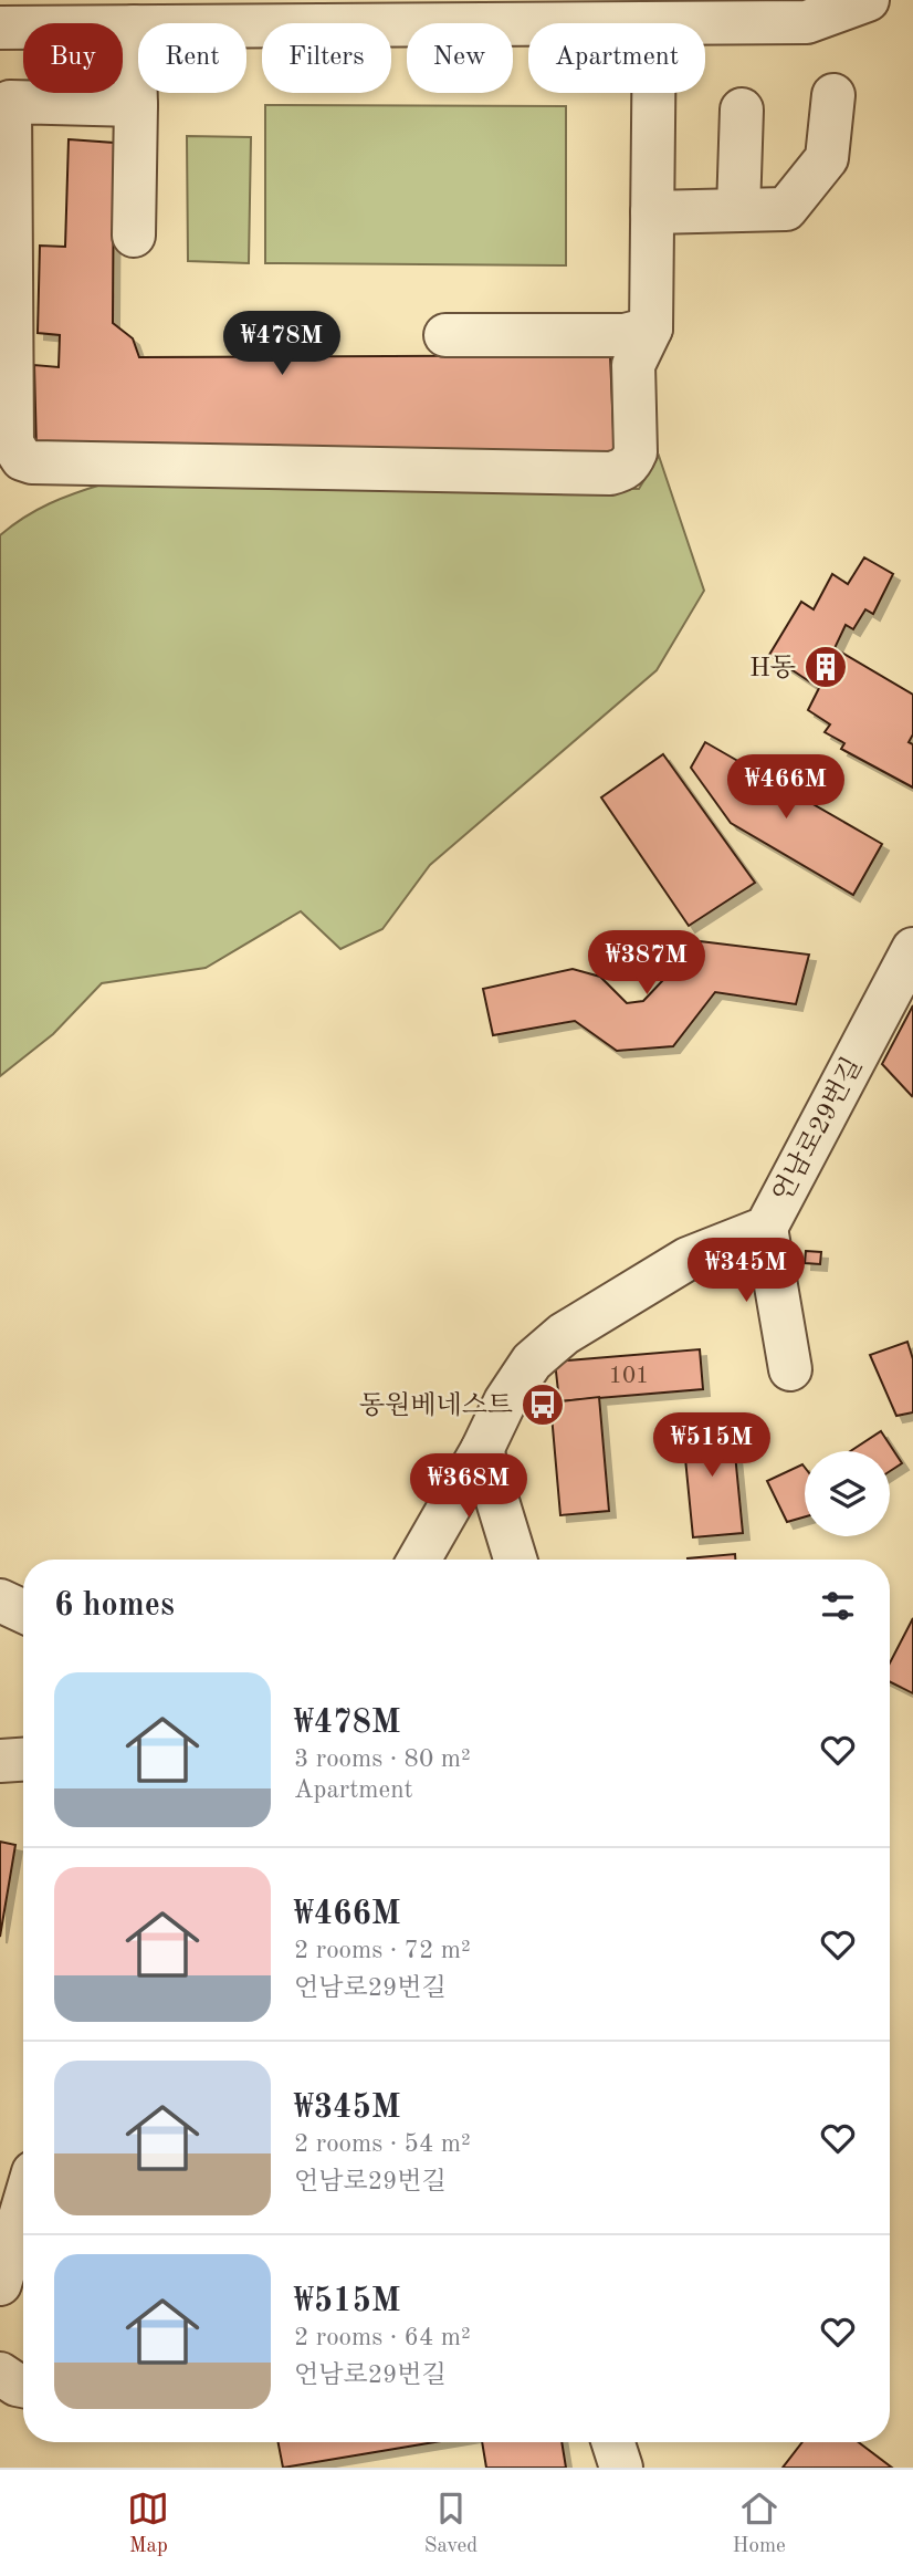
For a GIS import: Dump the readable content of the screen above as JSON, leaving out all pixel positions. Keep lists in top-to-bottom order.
{
  "streets": {
    "street": ["언남로29번길"]
  },
  "places": {
    "building": ["H동"],
    "bus stop": ["동원베네스트"]
  },
  "house_numbers": ["101"],
  "page": {
    "chip": [
      "Buy",
      "Rent",
      "Filters",
      "New",
      "Apartment"
    ],
    "price": [
      "₩478M",
      "₩466M",
      "₩387M",
      "₩345M",
      "₩515M",
      "₩368M"
    ],
    "heading": "6 homes",
    "list": [
      {
        "name": "₩478M",
        "note": "3 rooms · 80 m² · Apartment"
      },
      {
        "name": "₩466M",
        "note": "2 rooms · 72 m² · 언남로29번길"
      },
      {
        "name": "₩345M",
        "note": "2 rooms · 54 m² · 언남로29번길"
      },
      {
        "name": "₩515M",
        "note": "2 rooms · 64 m² · 언남로29번길"
      }
    ],
    "tabs": ["Map", "Saved", "Home"]
  }
}
